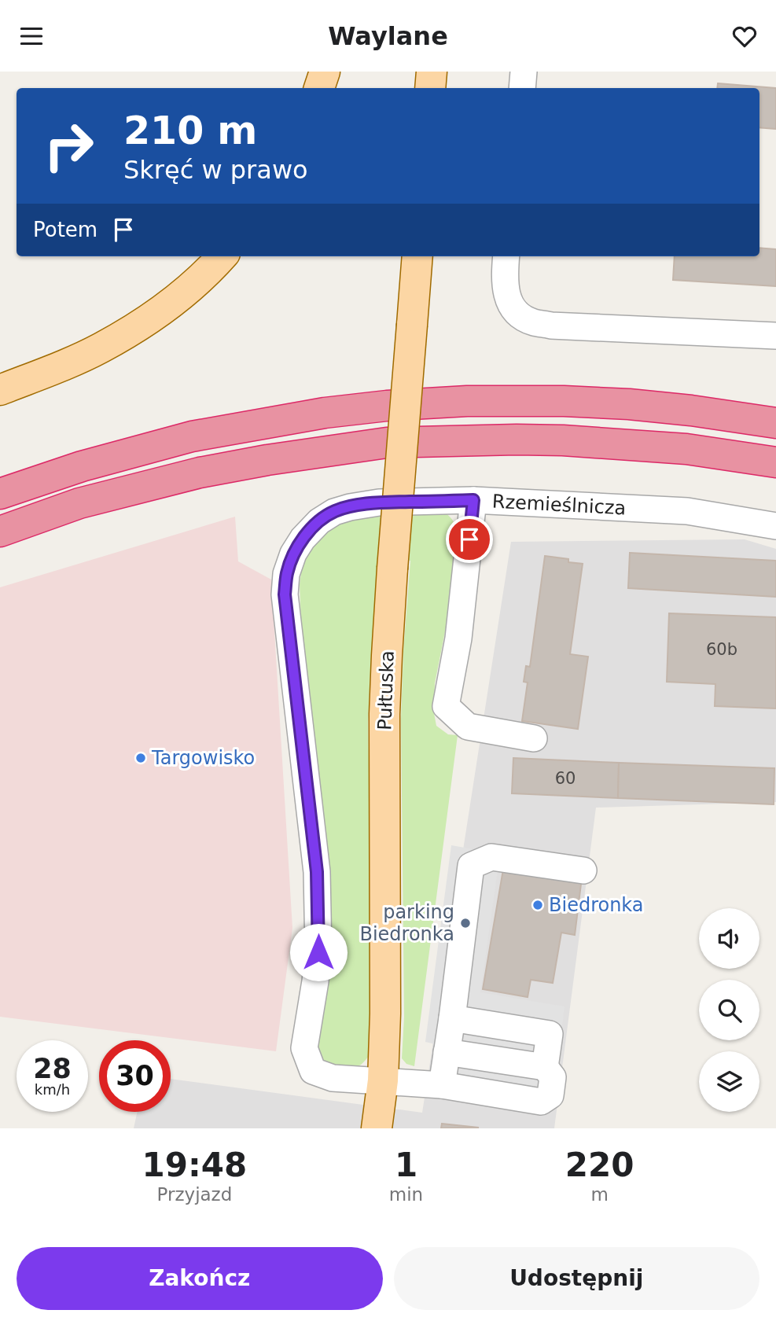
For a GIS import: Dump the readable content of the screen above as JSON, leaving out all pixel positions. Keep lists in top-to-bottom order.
{
  "streets": {
    "main road": ["Pułtuska"],
    "street": ["Rzemieślnicza"]
  },
  "crossings": [
    ["Rzemieślnicza", "Pułtuska"]
  ],
  "places": ["Targowisko", "Biedronka", "parking Biedronka"],
  "house_numbers": ["60b", "60"],
  "page": {
    "header": "Waylane",
    "turn": ["210 m", "Skręć w prawo"],
    "then": "Potem",
    "speed": "28 km/h",
    "limit": "30",
    "eta": [
      "19:48",
      "Przyjazd",
      "1",
      "min",
      "220",
      "m"
    ],
    "buttons": ["Zakończ", "Udostępnij"]
  }
}
